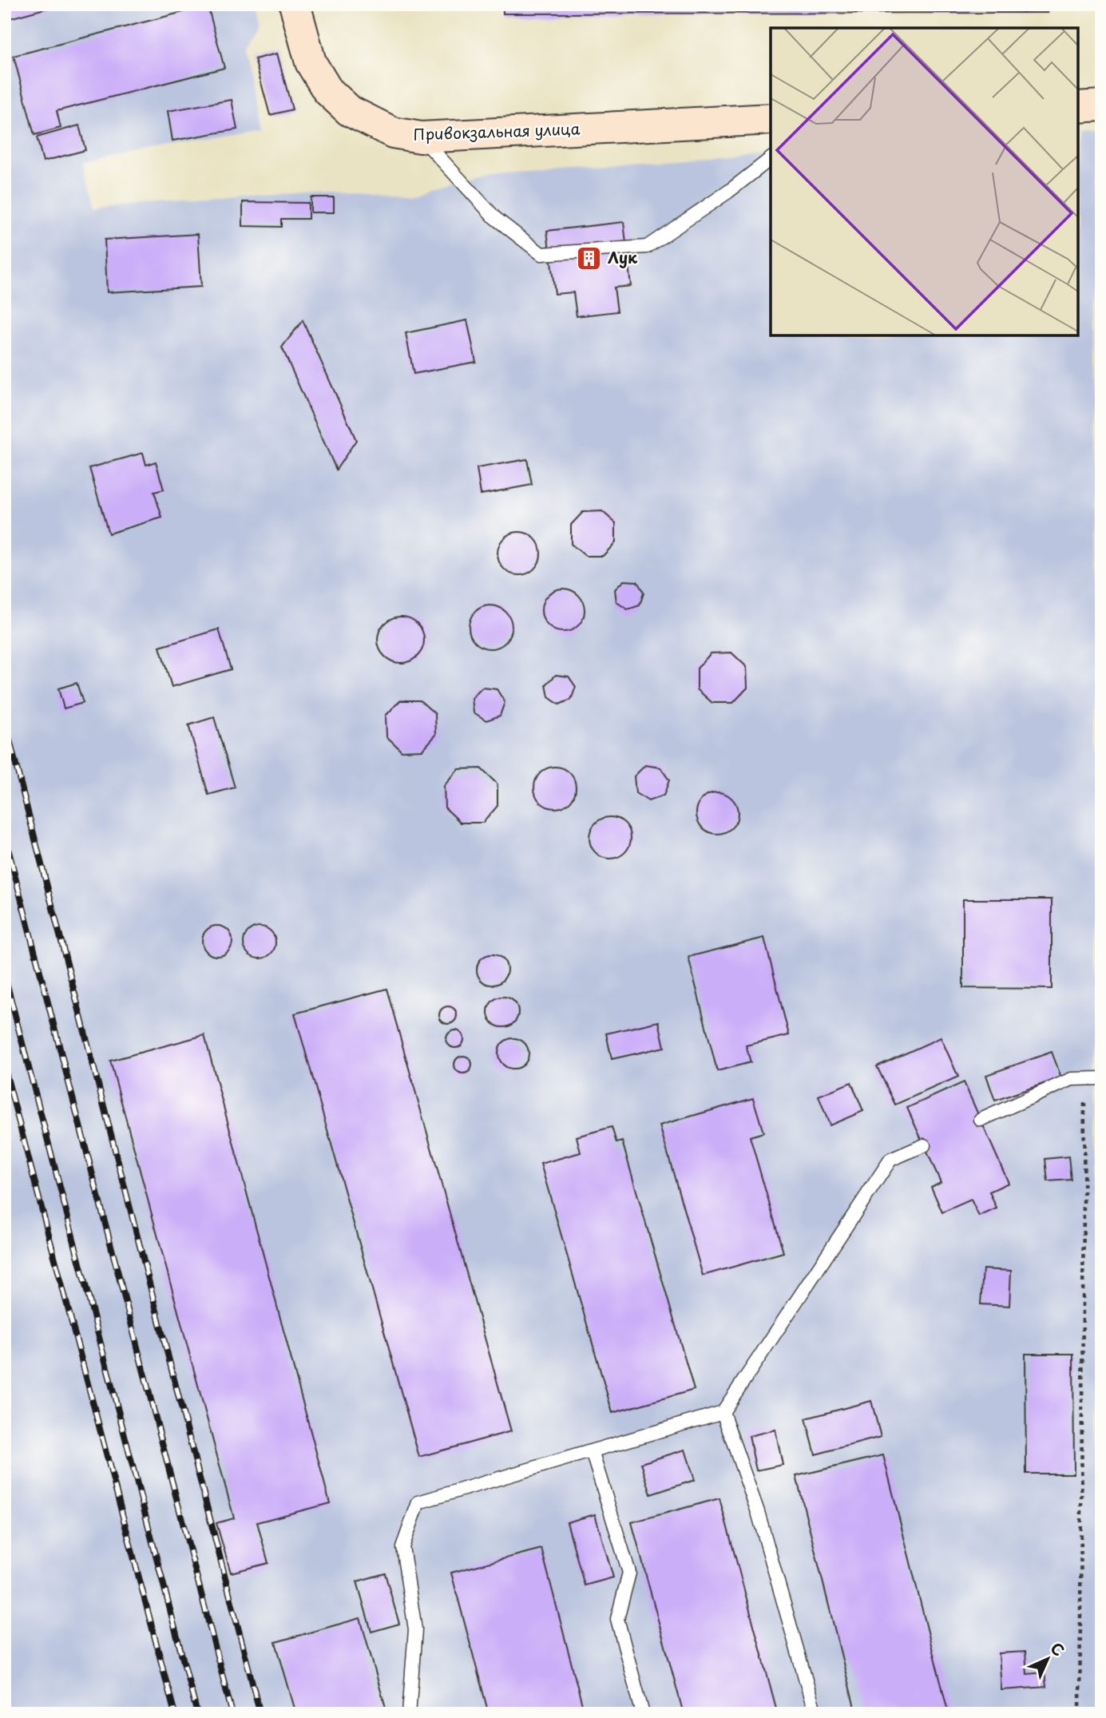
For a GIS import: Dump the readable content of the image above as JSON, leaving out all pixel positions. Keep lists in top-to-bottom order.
{
  "streets": {
    "street": ["Привокзальная улица"]
  },
  "places": {
    "building": ["Лук"]
  },
  "north": "top right"
}
